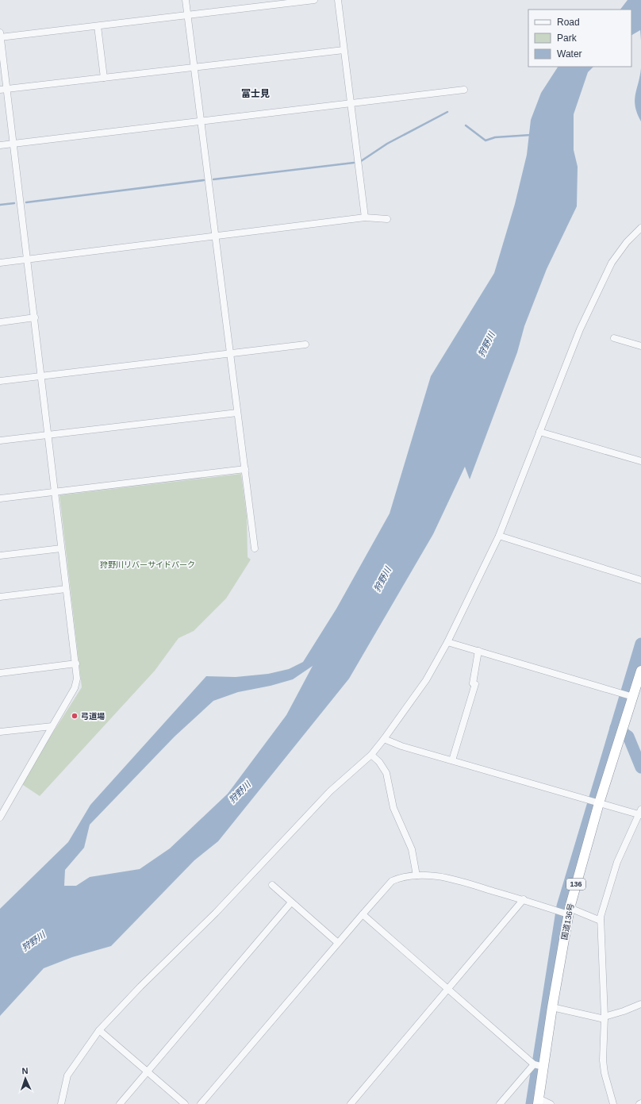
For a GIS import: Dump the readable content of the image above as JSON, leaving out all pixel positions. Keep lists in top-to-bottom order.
{
  "streets": {
    "highway": ["136", "国道136号"]
  },
  "districts": ["富士見"],
  "water": ["狩野川"],
  "parks": ["狩野川リバーサイドパーク"],
  "places": ["弓道場"],
  "legend": ["Road", "Park", "Water"],
  "north": "top"
}
